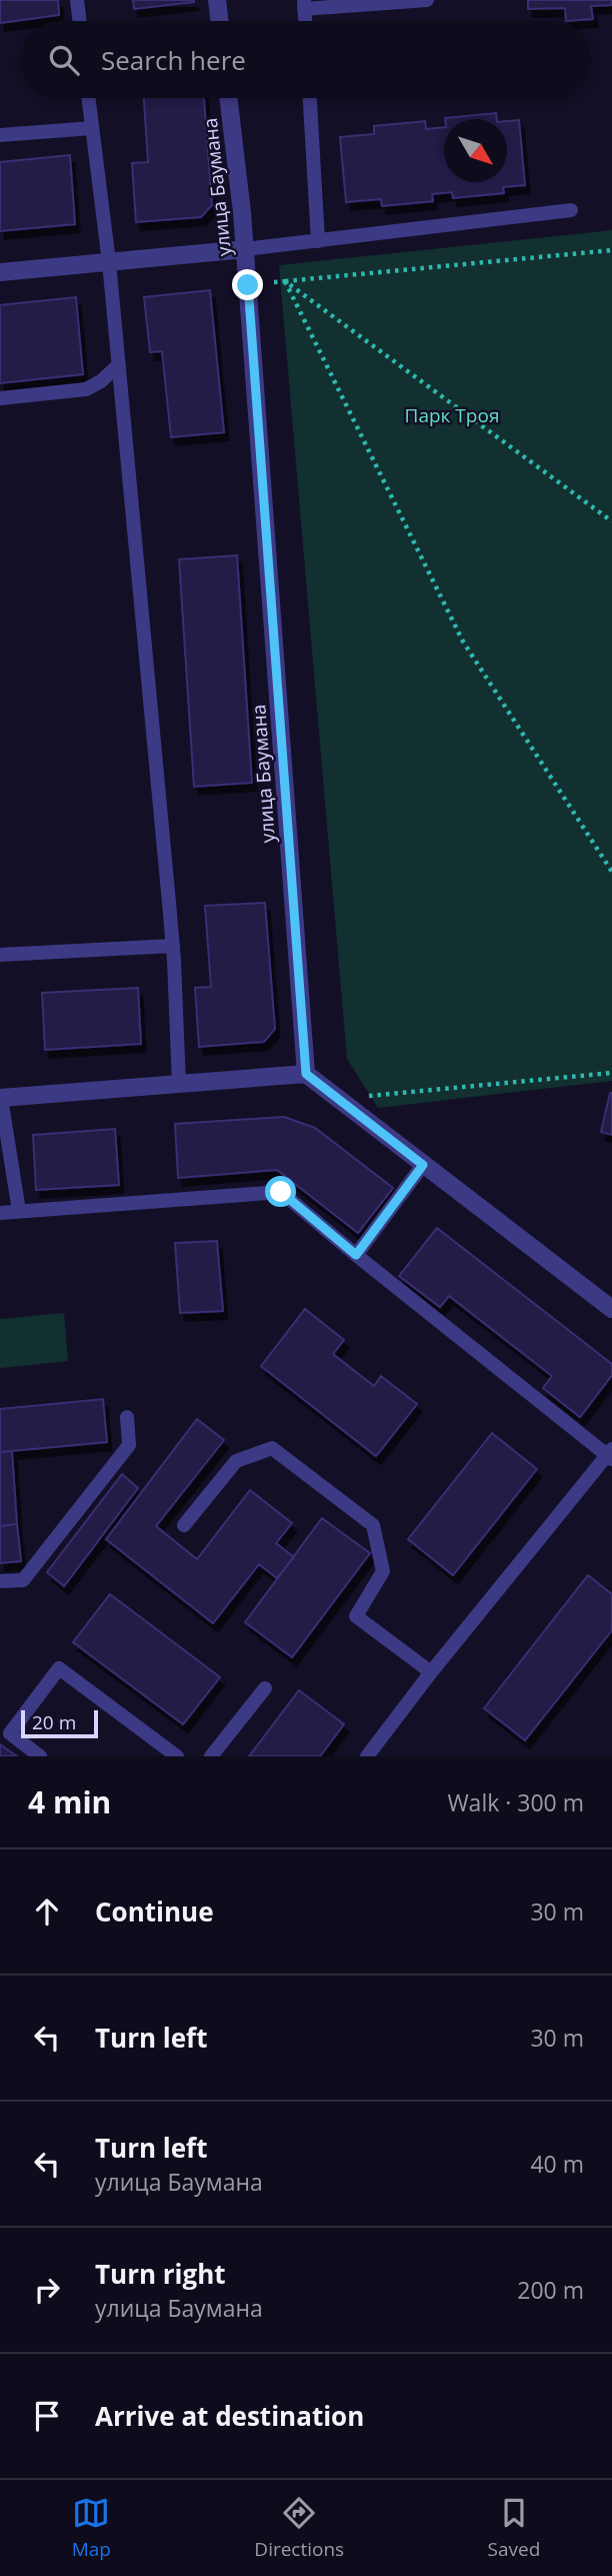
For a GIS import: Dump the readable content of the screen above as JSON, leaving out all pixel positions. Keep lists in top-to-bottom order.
{
  "streets": {
    "street": ["улица Баумана"]
  },
  "parks": ["Парк Троя"],
  "scale_bar": "20 m",
  "north": "bottom right",
  "page": {
    "search": "Search here",
    "scale": "20 m",
    "heading": ["4 min", "Walk · 300 m"],
    "list": [
      ["Continue", "30 m"],
      ["Turn left", "30 m"],
      ["Turn left", "улица Баумана", "40 m"],
      ["Turn right", "улица Баумана", "200 m"],
      "Arrive at destination"
    ],
    "nav": ["Map", "Directions", "Saved"]
  }
}
